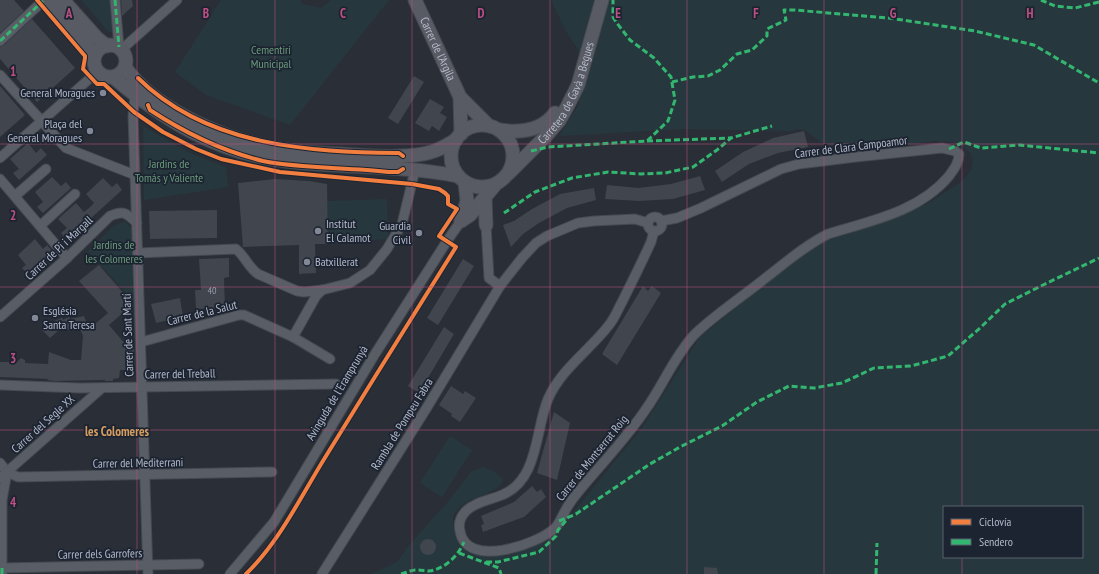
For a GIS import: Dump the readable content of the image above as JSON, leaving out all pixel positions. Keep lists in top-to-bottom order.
{
  "streets": {
    "main road": ["Carrer de l'Argila", "Carretera de Gavà a Begues"],
    "street": [
      "Carrer de Clara Campoamor",
      "Carrer de Pi i Margall",
      "Carrer de la Salut",
      "Carrer de Sant Martí",
      "Carrer del Treball",
      "Avinguda de l'Eramprunyà",
      "Carrer del Segle XX",
      "Rambla de Pompeu Fabra",
      "Carrer de Montserrat Roig",
      "Carrer del Mediterrani",
      "Carrer dels Garrofers"
    ]
  },
  "crossings": [
    ["Carrer de l'Argila", "Carretera de Gavà a Begues"],
    ["Carrer de Clara Campoamor", "Carrer de Montserrat Roig"],
    ["Carrer de Pi i Margall", "Carrer de Sant Martí"],
    ["Carrer de la Salut", "Carrer de Sant Martí"],
    ["Carrer de Sant Martí", "Carrer del Treball"],
    ["Carrer de Sant Martí", "Carrer del Mediterrani"],
    ["Carrer de Sant Martí", "Carrer dels Garrofers"],
    ["Carrer del Treball", "Carrer del Segle XX"],
    ["Carrer del Segle XX", "Carrer del Mediterrani"]
  ],
  "districts": ["les Colomeres"],
  "parks": ["Cementiri Municipal", "Jardins de Tomás y Valiente", "Jardins de les Colomeres"],
  "places": [
    "General Moragues",
    "Plaça del General Moragues",
    "Institut El Calamot",
    "Guardia Civil",
    "Batxillerat",
    "Església Santa Teresa"
  ],
  "house_numbers": ["40"],
  "legend": ["Ciclovía", "Sendero"],
  "grid": {
    "columns": [
      "A",
      "B",
      "C",
      "D",
      "E",
      "F",
      "G",
      "H"
    ],
    "rows": [
      "1",
      "2",
      "3",
      "4"
    ]
  }
}
